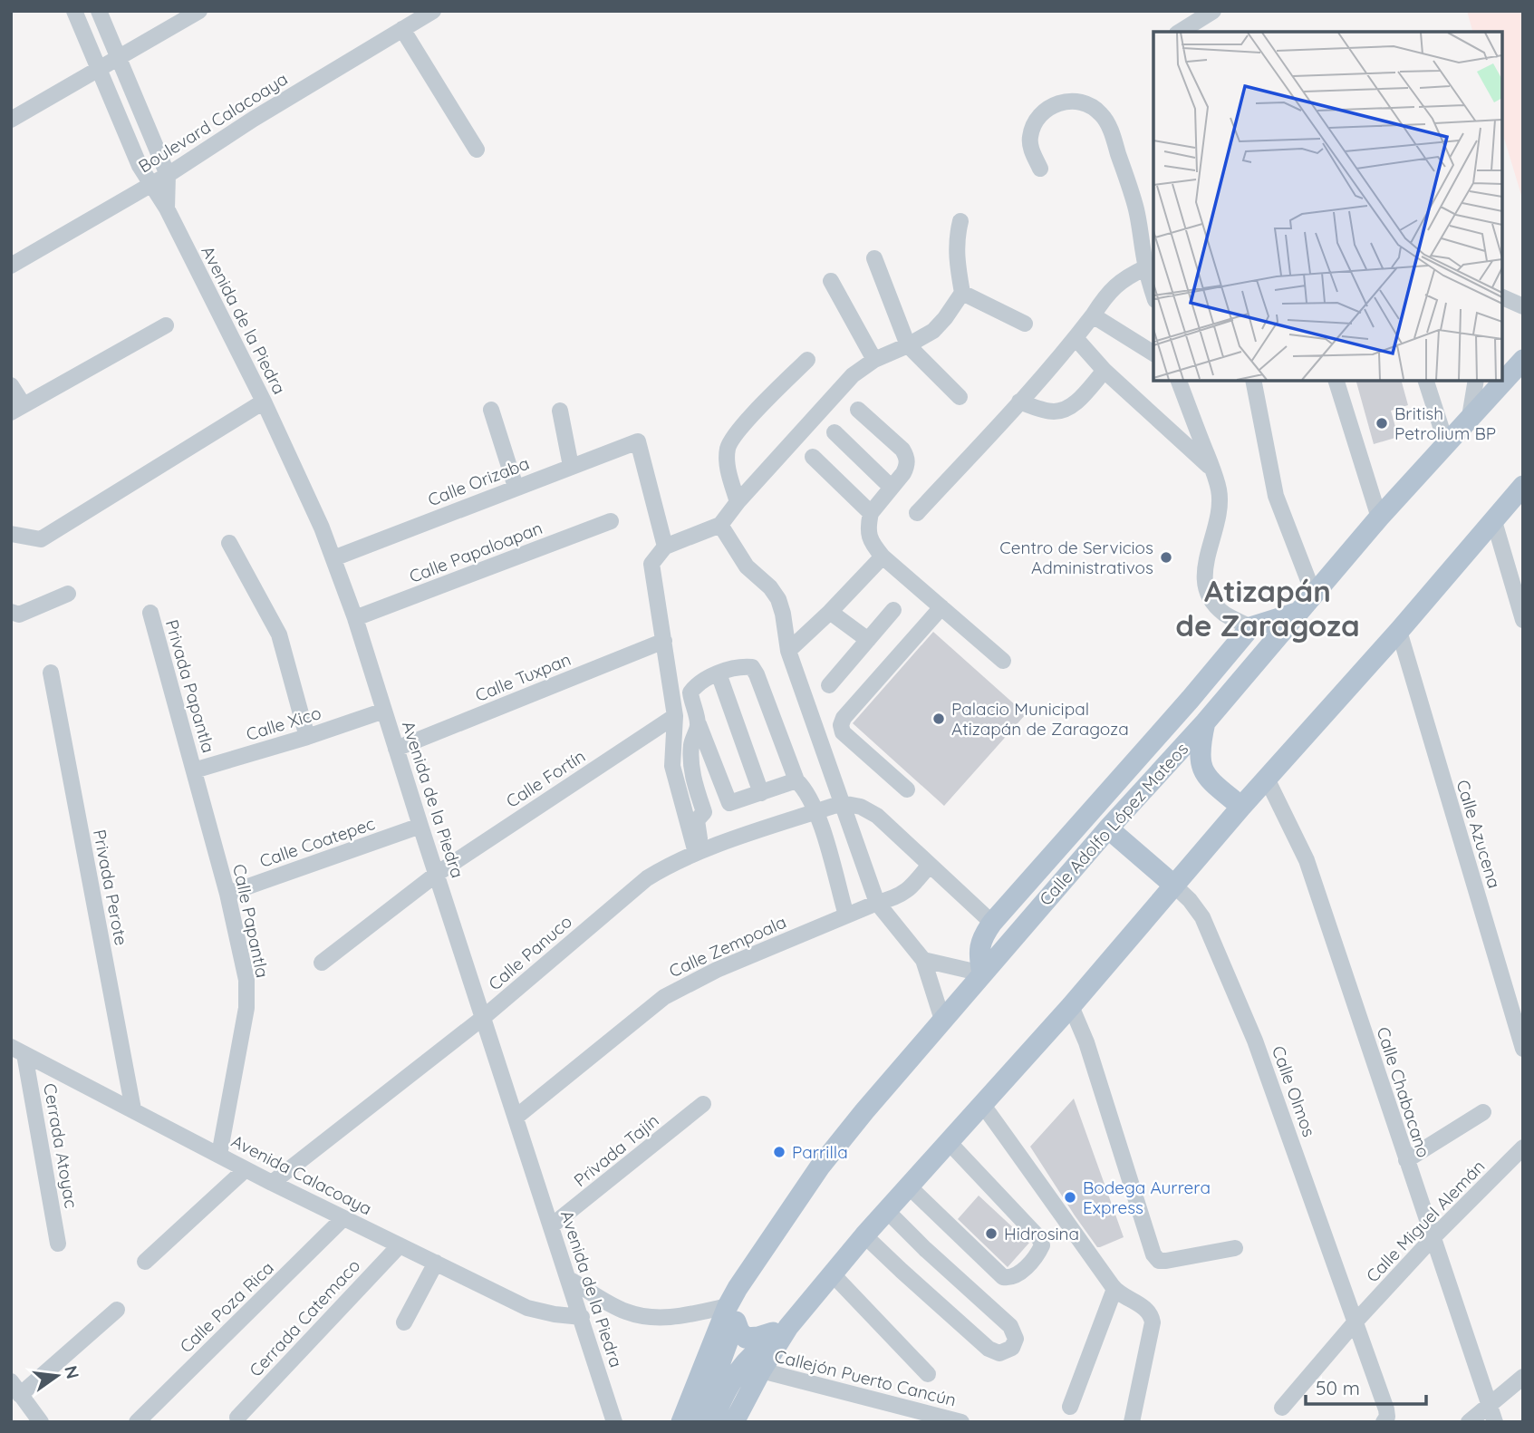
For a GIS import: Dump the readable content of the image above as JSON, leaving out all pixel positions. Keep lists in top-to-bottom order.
{
  "streets": {
    "main road": ["Calle Adolfo López Mateos"],
    "street": [
      "Boulevard Calacoaya",
      "Avenida de la Piedra",
      "Calle Orizaba",
      "Calle Papaloapan",
      "Calle Tuxpan",
      "Privada Papantla",
      "Calle Xico",
      "Calle Fortín",
      "Calle Azucena",
      "Calle Coatepec",
      "Privada Perote",
      "Calle Papantla",
      "Calle Zempoala",
      "Calle Panuco",
      "Calle Olmos",
      "Calle Chabacano",
      "Cerrada Atoyac",
      "Privada Tajín",
      "Avenida Calacoaya",
      "Calle Miguel Alemán",
      "Calle Poza Rica",
      "Cerrada Catemaco",
      "Callejón Puerto Cancún"
    ]
  },
  "crossings": [
    ["Boulevard Calacoaya", "Avenida de la Piedra"],
    ["Avenida de la Piedra", "Calle Orizaba"],
    ["Avenida de la Piedra", "Calle Papaloapan"],
    ["Avenida de la Piedra", "Calle Tuxpan"],
    ["Avenida de la Piedra", "Calle Xico"],
    ["Avenida de la Piedra", "Calle Fortín"],
    ["Avenida de la Piedra", "Calle Coatepec"],
    ["Avenida de la Piedra", "Calle Zempoala"],
    ["Avenida de la Piedra", "Calle Panuco"],
    ["Avenida de la Piedra", "Privada Tajín"],
    ["Avenida de la Piedra", "Avenida Calacoaya"],
    ["Privada Papantla", "Calle Xico"],
    ["Privada Papantla", "Calle Papantla"],
    ["Calle Xico", "Calle Papantla"],
    ["Calle Coatepec", "Calle Papantla"],
    ["Privada Perote", "Avenida Calacoaya"],
    ["Calle Papantla", "Avenida Calacoaya"],
    ["Calle Panuco", "Avenida Calacoaya"],
    ["Calle Olmos", "Calle Miguel Alemán"],
    ["Calle Chabacano", "Calle Miguel Alemán"],
    ["Cerrada Atoyac", "Avenida Calacoaya"],
    ["Avenida Calacoaya", "Calle Poza Rica"],
    ["Avenida Calacoaya", "Cerrada Catemaco"]
  ],
  "districts": ["Atizapán de Zaragoza"],
  "places": [
    "British Petrolium BP",
    "Centro de Servicios Administrativos",
    "Palacio Municipal Atizapán de Zaragoza",
    "Parrilla",
    "Bodega Aurrera Express",
    "Hidrosina"
  ],
  "scale_bar": "50 m",
  "north": "right"
}
